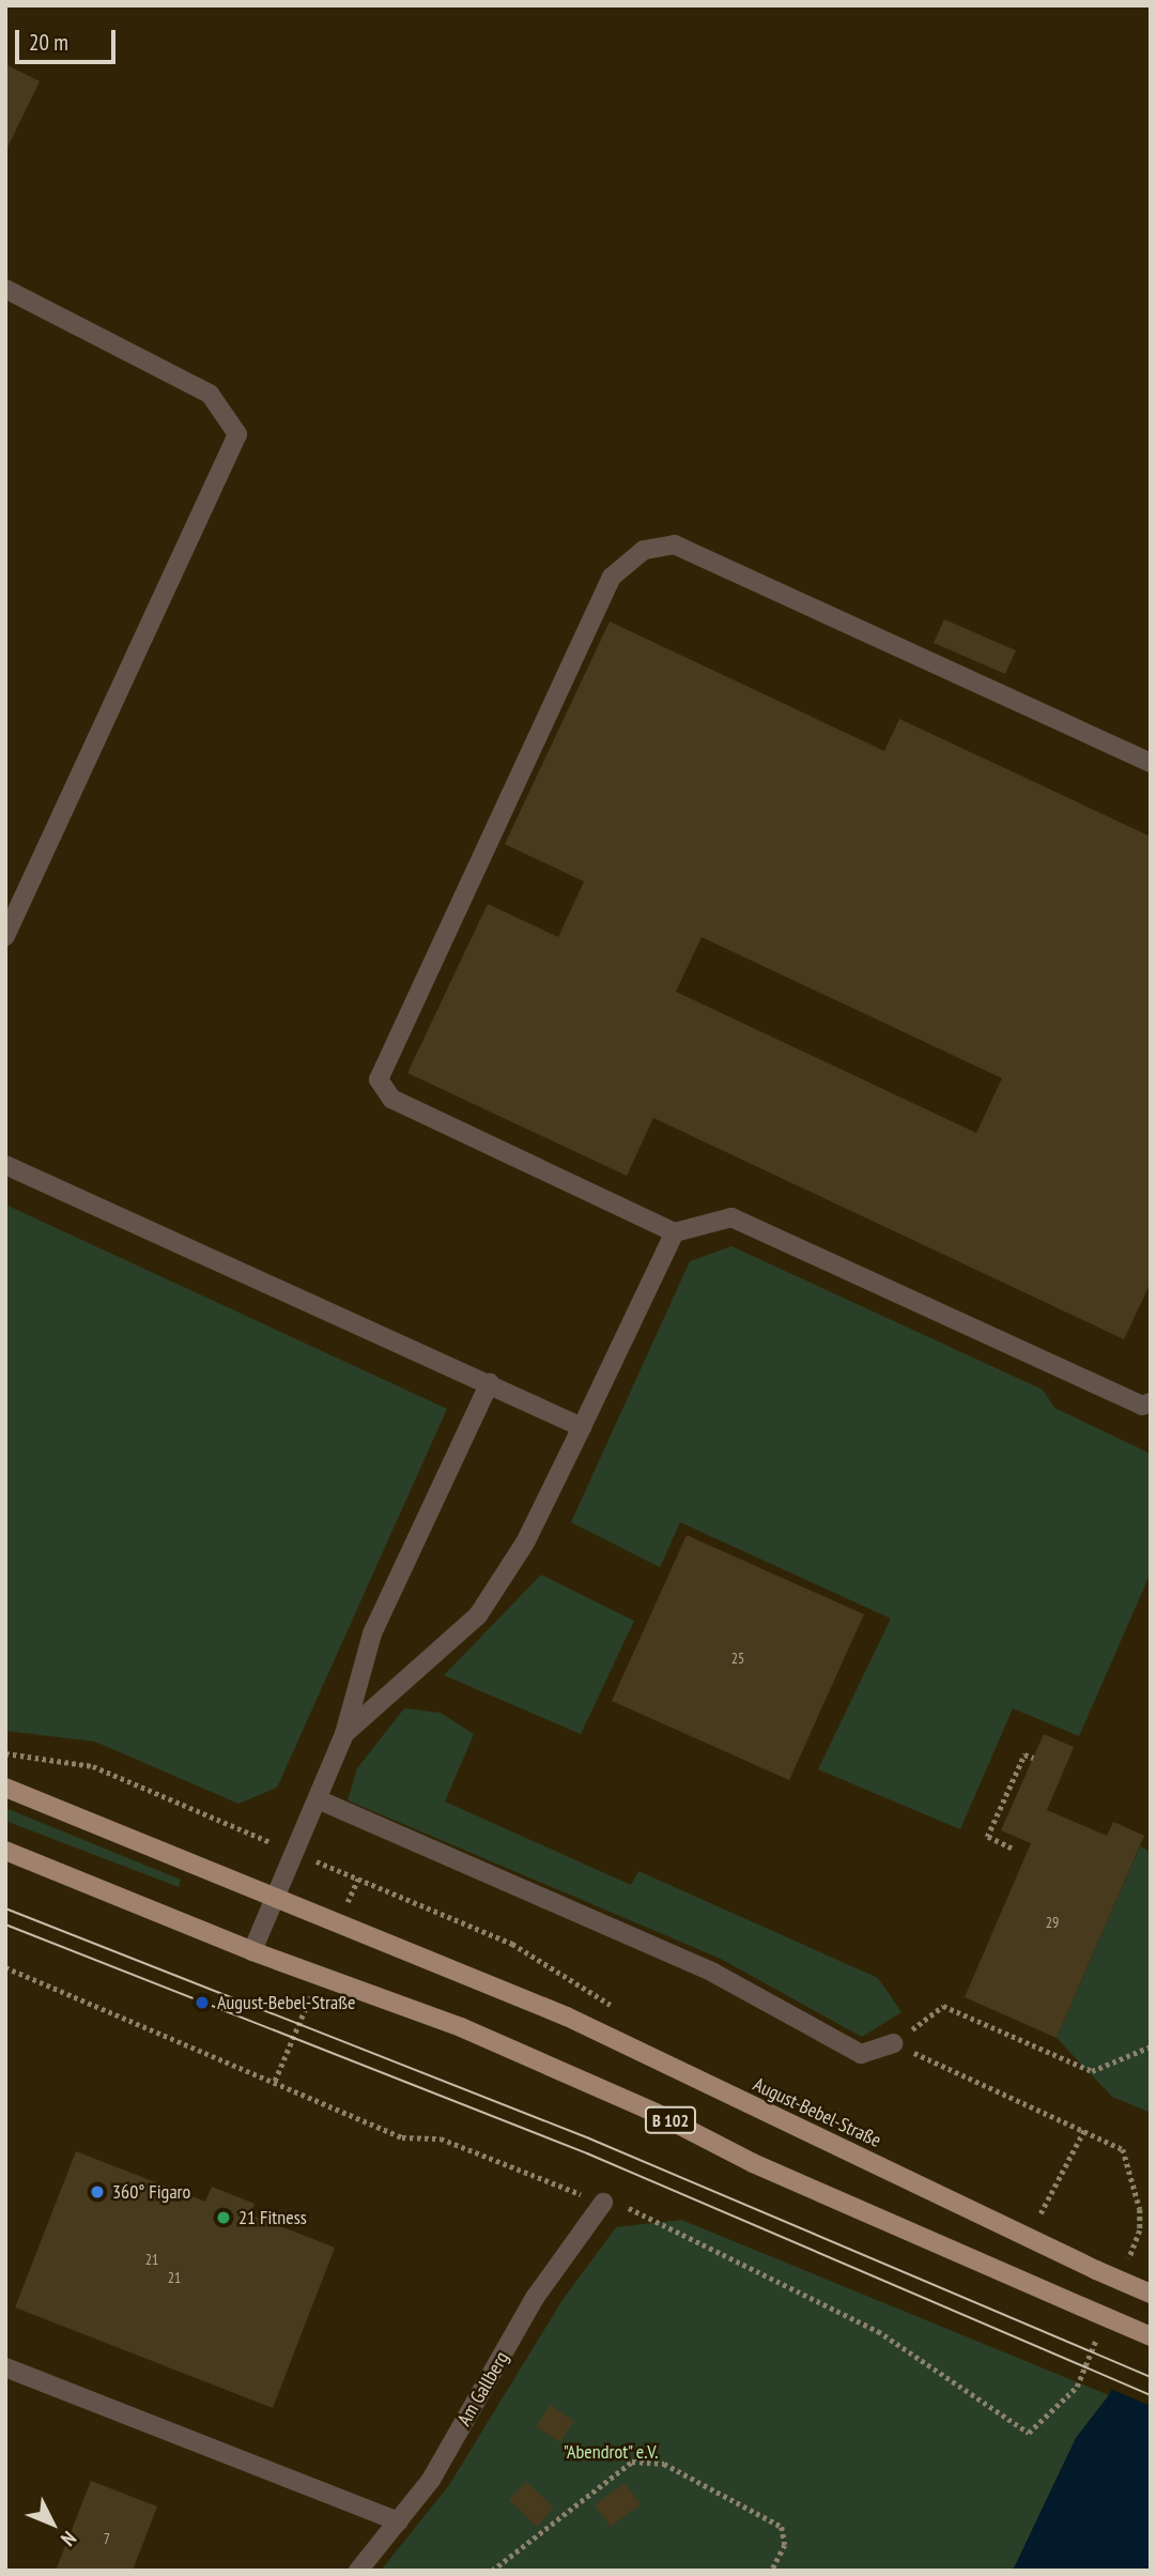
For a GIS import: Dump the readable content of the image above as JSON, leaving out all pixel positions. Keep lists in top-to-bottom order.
{
  "streets": {
    "main road": ["August-Bebel-Straße", "B 102"],
    "street": ["Am Gallberg"]
  },
  "parks": ["\"Abendrot\" e.V."],
  "places": ["August-Bebel-Straße", "360° Figaro", "21 Fitness"],
  "house_numbers": [
    "25",
    "29",
    "21",
    "21",
    "7"
  ],
  "scale_bar": "20 m",
  "north": "bottom right"
}
